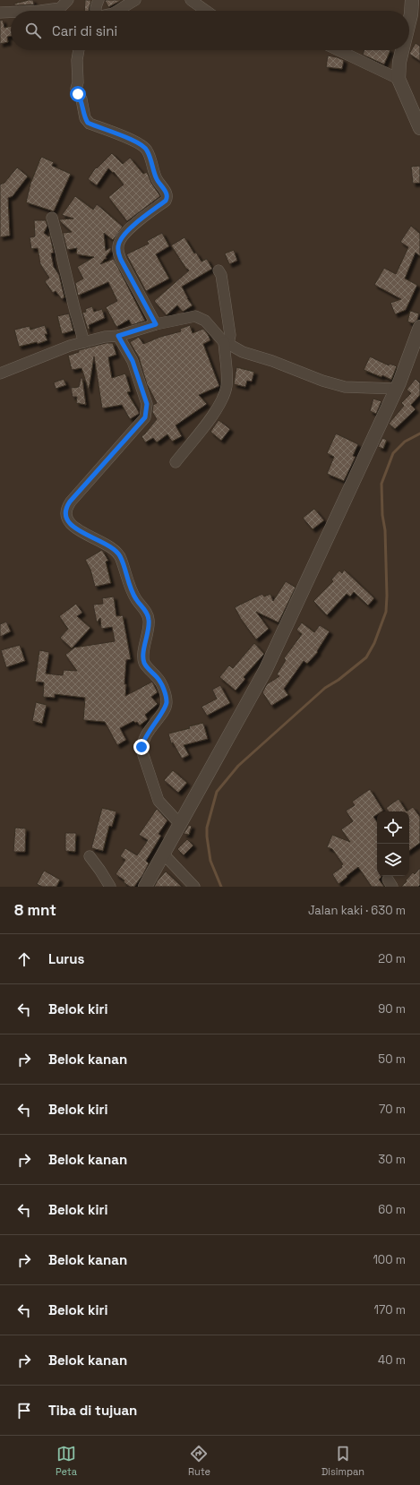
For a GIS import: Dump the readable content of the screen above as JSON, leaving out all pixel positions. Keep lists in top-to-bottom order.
{
  "page": {
    "search": "Cari di sini",
    "heading": ["8 mnt", "Jalan kaki · 630 m"],
    "list": [
      ["Lurus", "20 m"],
      ["Belok kiri", "90 m"],
      ["Belok kanan", "50 m"],
      ["Belok kiri", "70 m"],
      ["Belok kanan", "30 m"],
      ["Belok kiri", "60 m"],
      ["Belok kanan", "100 m"],
      ["Belok kiri", "170 m"],
      ["Belok kanan", "40 m"],
      "Tiba di tujuan"
    ],
    "nav": ["Peta", "Rute", "Disimpan"]
  }
}
